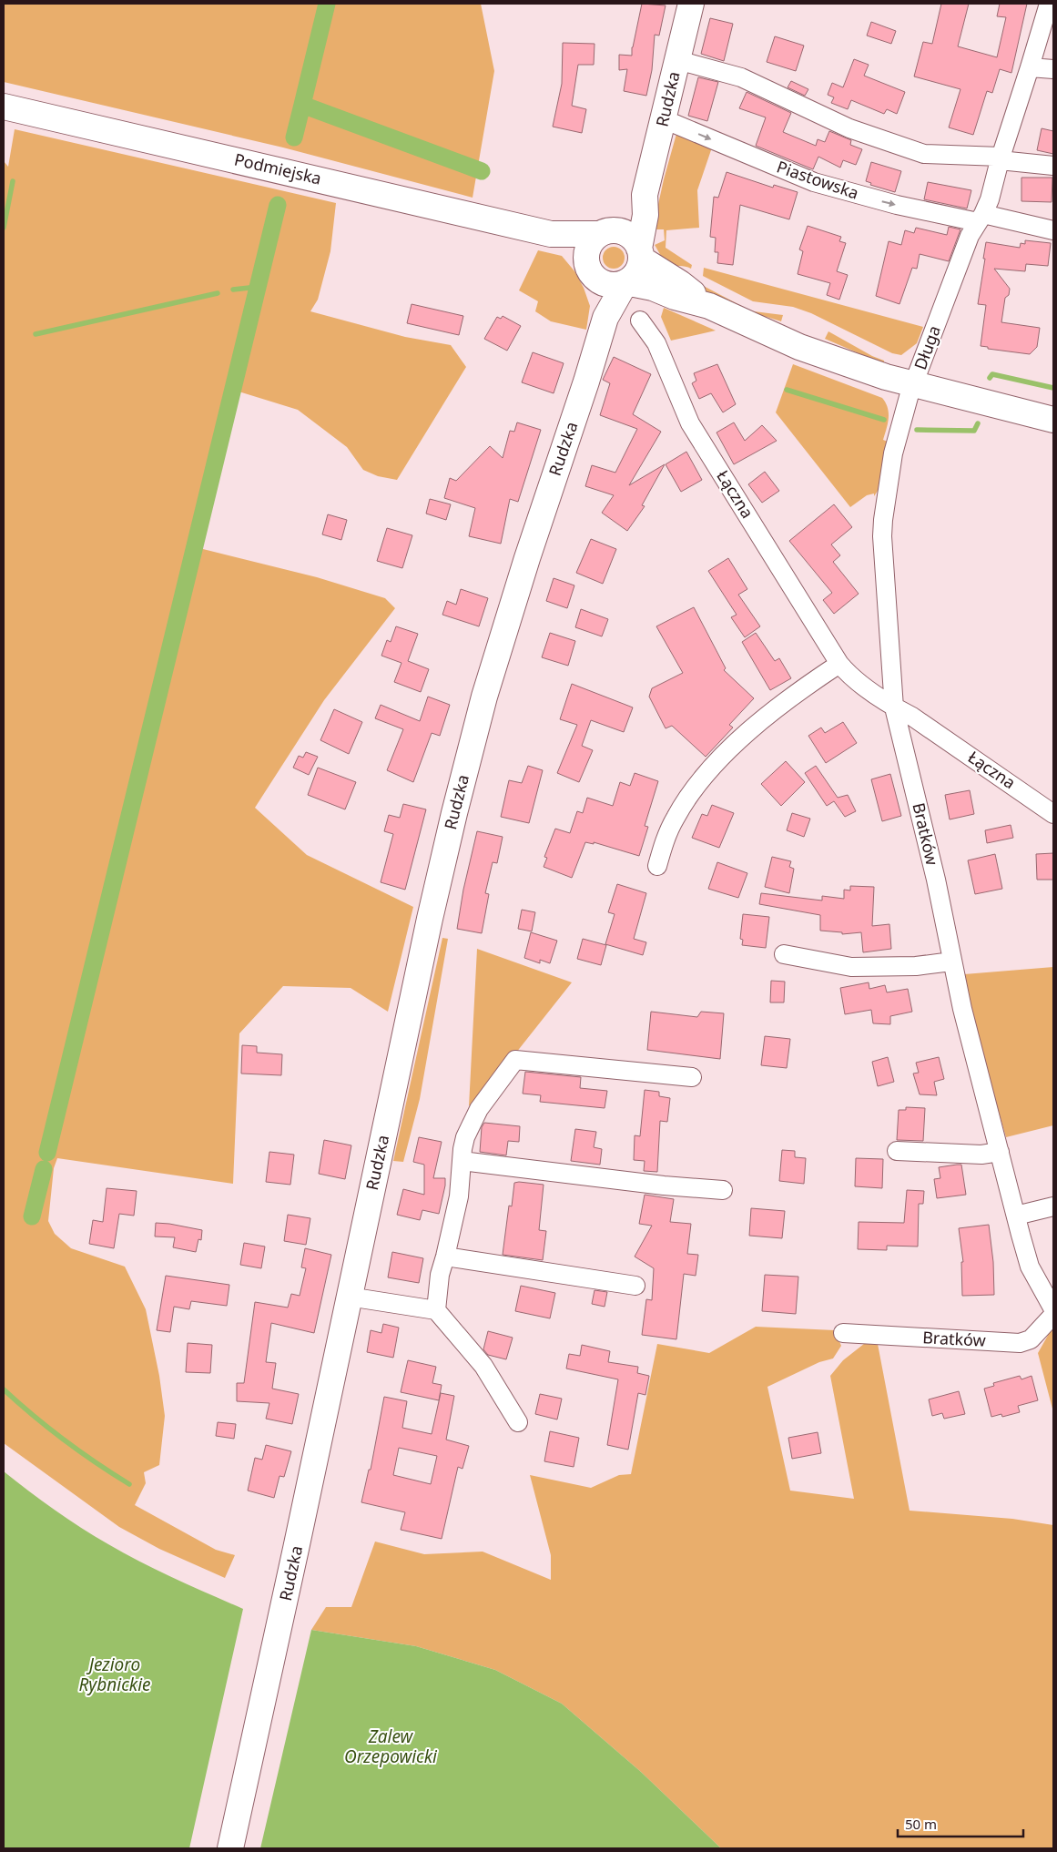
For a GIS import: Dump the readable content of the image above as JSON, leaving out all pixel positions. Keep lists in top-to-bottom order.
{
  "streets": {
    "main road": ["Rudzka", "Podmiejska"],
    "street": [
      "Piastowska",
      "Długa",
      "Łączna",
      "Bratków"
    ]
  },
  "crossings": [
    ["Rudzka", "Podmiejska"],
    ["Rudzka", "Piastowska"],
    ["Piastowska", "Długa"],
    ["Długa", "Łączna"],
    ["Długa", "Bratków"],
    ["Łączna", "Bratków"]
  ],
  "water": ["Jezioro Rybnickie", "Zalew Orzepowicki"],
  "scale_bar": "50 m"
}
